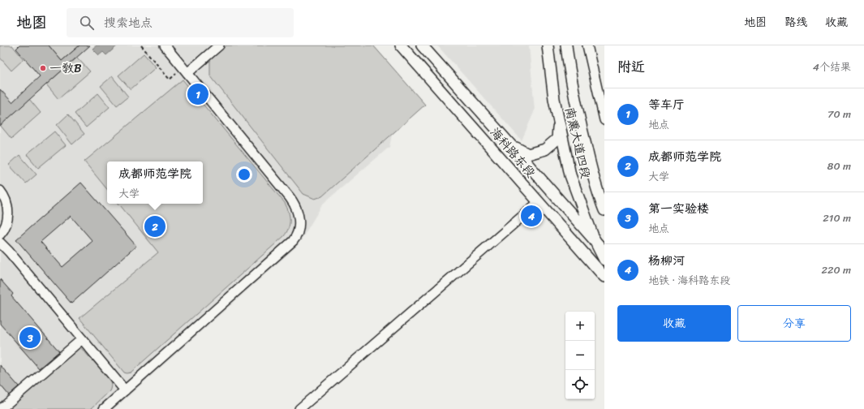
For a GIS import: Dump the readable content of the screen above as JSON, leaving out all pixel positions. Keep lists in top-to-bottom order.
{
  "streets": {
    "main road": ["南熏大道四段", "海科路东段"]
  },
  "crossings": [
    ["南熏大道四段", "海科路东段"]
  ],
  "places": ["一教B"],
  "page": {
    "header": "地图",
    "search": "搜索地点",
    "nav": ["地图", "路线", "收藏"],
    "heading": ["附近", "4个结果"],
    "pins": [
      "1",
      "4",
      "2",
      "3"
    ],
    "list": [
      {
        "mark": "1",
        "name": "等车厅",
        "note": "地点",
        "value": "70 m"
      },
      {
        "mark": "2",
        "name": "成都师范学院",
        "note": "大学",
        "value": "80 m"
      },
      {
        "mark": "3",
        "name": "第一实验楼",
        "note": "地点",
        "value": "210 m"
      },
      {
        "mark": "4",
        "name": "杨柳河",
        "note": "地铁 · 海科路东段",
        "value": "220 m"
      }
    ],
    "popup": ["成都师范学院", "大学"],
    "buttons": ["收藏", "分享"],
    "map_buttons": ["+", "−"]
  }
}
